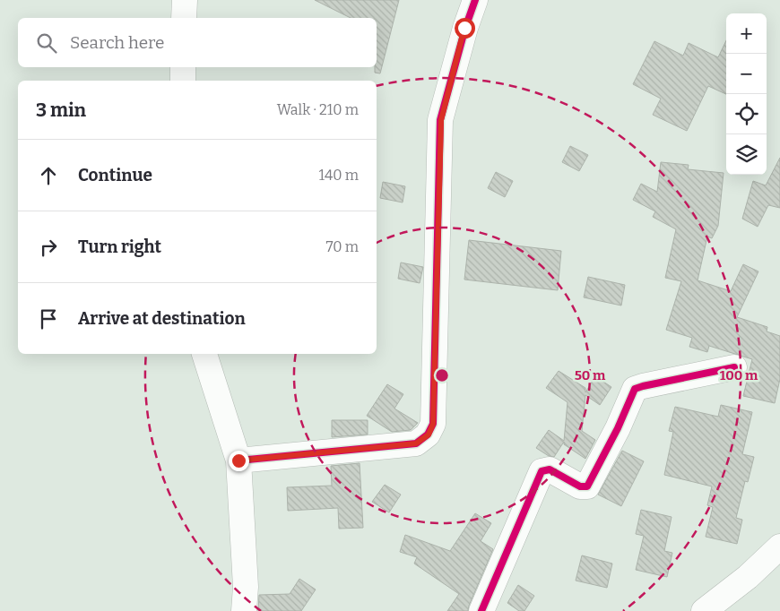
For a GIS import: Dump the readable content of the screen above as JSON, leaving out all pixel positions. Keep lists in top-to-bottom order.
{
  "page": {
    "map_buttons": ["+", "−"],
    "search": "Search here",
    "heading": ["3 min", "Walk · 210 m"],
    "list": [
      ["Continue", "140 m"],
      ["Turn right", "70 m"],
      "Arrive at destination"
    ]
  },
  "rings": ["50 m", "100 m"]
}
